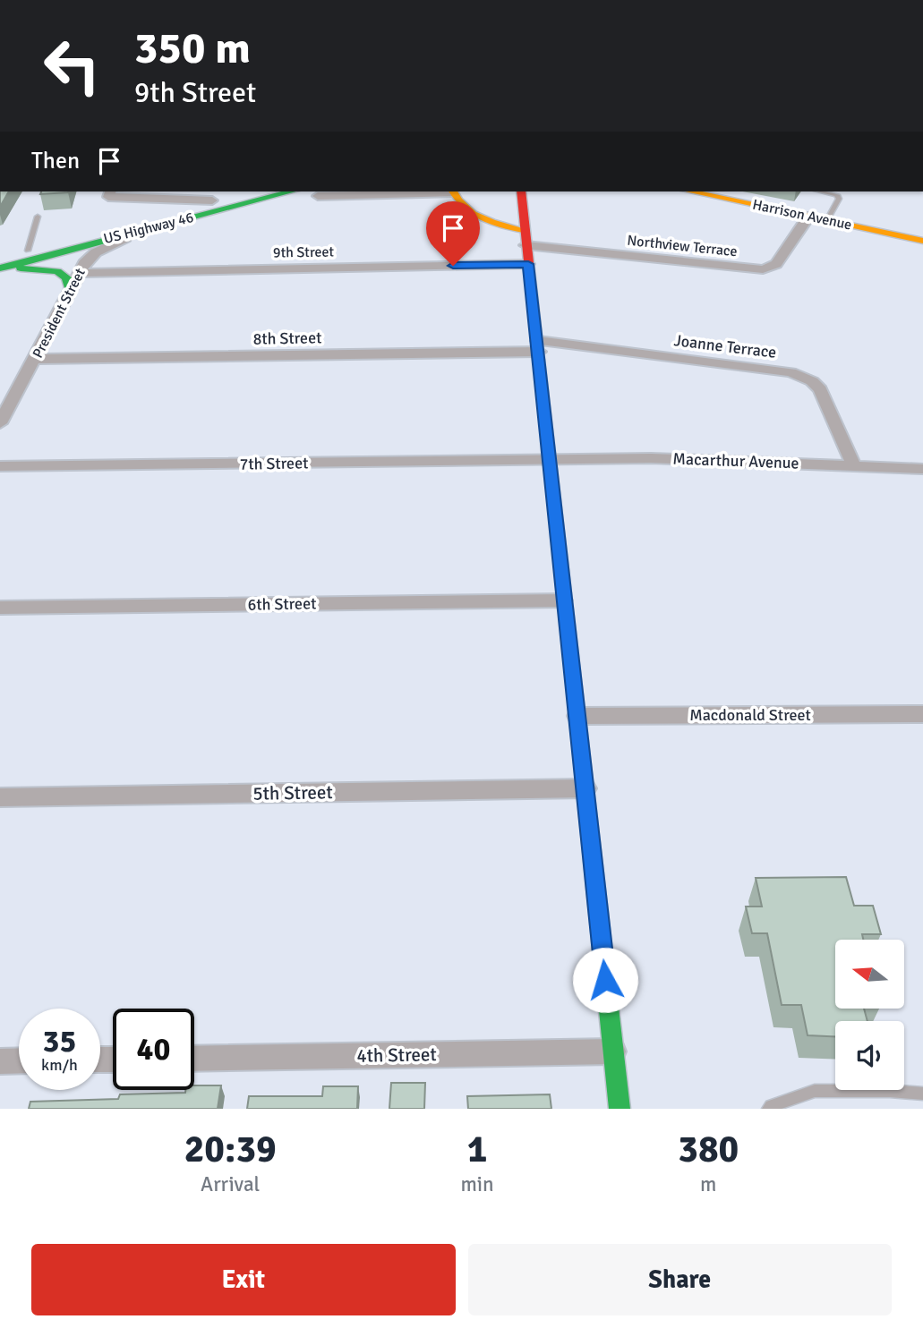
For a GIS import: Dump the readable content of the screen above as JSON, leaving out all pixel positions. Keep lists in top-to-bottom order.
{
  "streets": {
    "main road": ["Harrison Avenue", "US Highway 46"],
    "street": [
      "Northview Terrace",
      "9th Street",
      "President Street",
      "8th Street",
      "Joanne Terrace",
      "Macarthur Avenue",
      "7th Street",
      "6th Street",
      "Macdonald Street",
      "5th Street",
      "4th Street"
    ]
  },
  "crossings": [
    ["Harrison Avenue", "Northview Terrace"],
    ["US Highway 46", "President Street"],
    ["9th Street", "President Street"],
    ["President Street", "8th Street"],
    ["8th Street", "Joanne Terrace"],
    ["Joanne Terrace", "Macarthur Avenue"],
    ["Macarthur Avenue", "7th Street"]
  ],
  "north": "left",
  "page": {
    "turn": ["350 m", "9th Street"],
    "then": "Then",
    "speed": "35 km/h",
    "limit": "40",
    "eta": [
      "20:39",
      "Arrival",
      "1",
      "min",
      "380",
      "m"
    ],
    "buttons": ["Exit", "Share"]
  }
}
